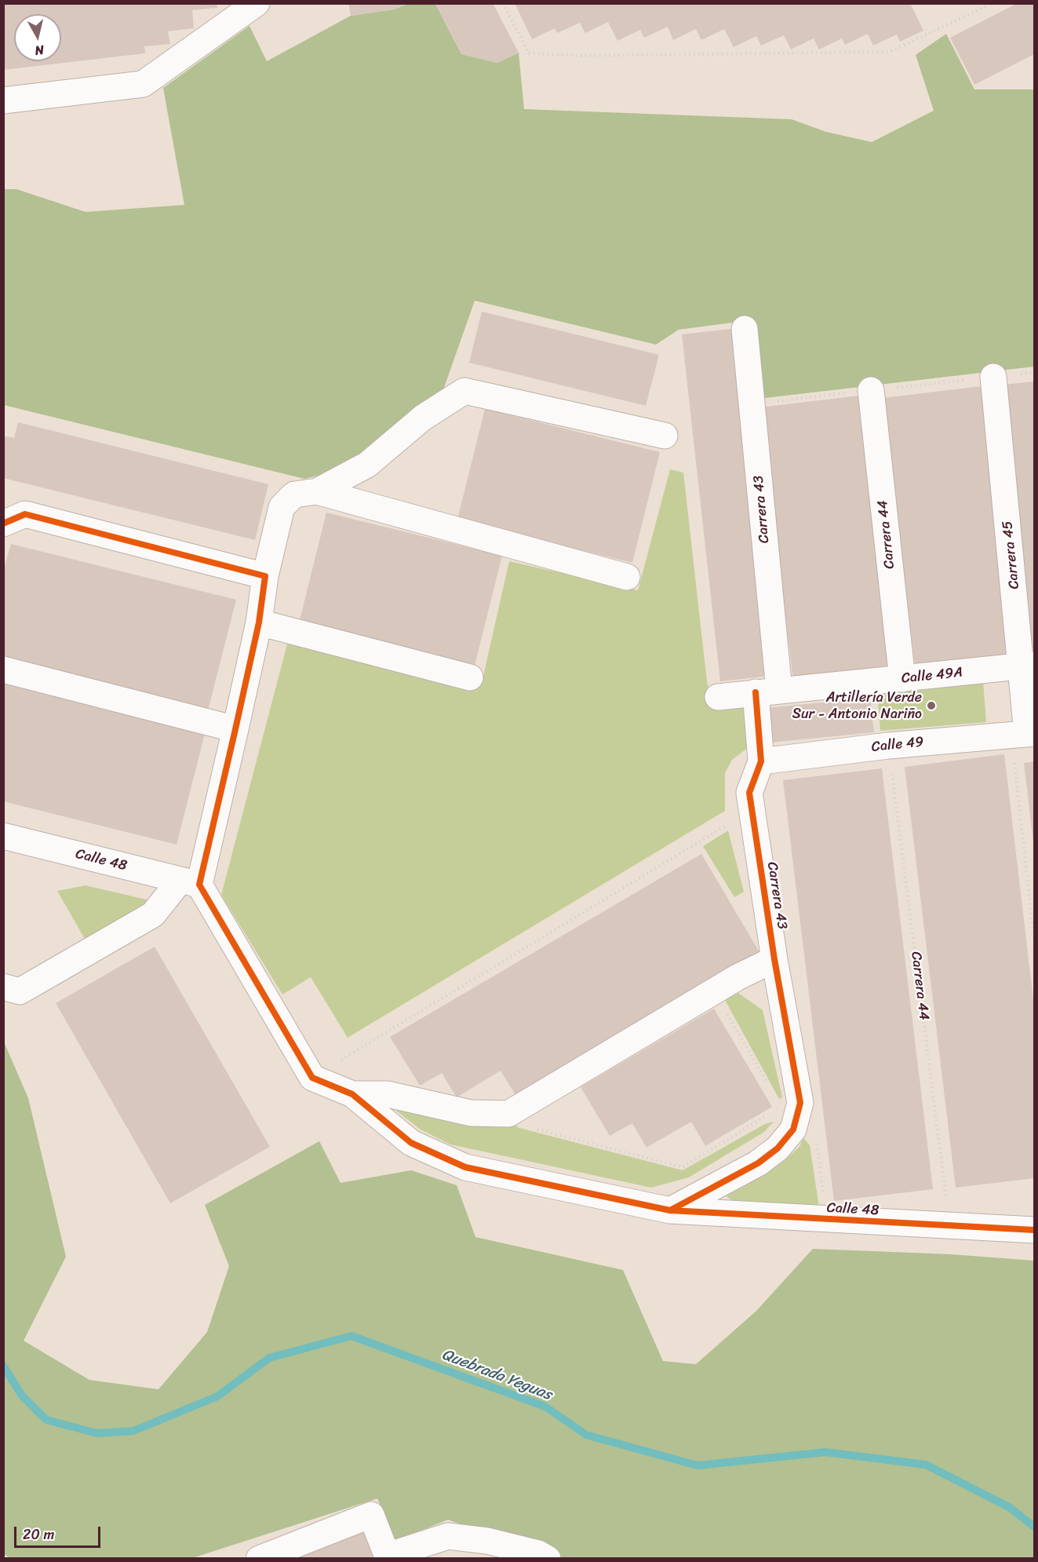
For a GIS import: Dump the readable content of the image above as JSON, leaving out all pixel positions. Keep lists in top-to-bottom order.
{
  "streets": {
    "street": [
      "Carrera 43",
      "Carrera 44",
      "Carrera 45",
      "Calle 49A",
      "Calle 49",
      "Calle 48"
    ]
  },
  "crossings": [
    ["Carrera 43", "Calle 49A"],
    ["Carrera 43", "Calle 49"],
    ["Carrera 44", "Calle 49A"],
    ["Carrera 44", "Calle 49"],
    ["Carrera 44", "Calle 48"],
    ["Carrera 45", "Calle 49A"],
    ["Carrera 45", "Calle 49"]
  ],
  "water": ["Quebrada Yeguas"],
  "places": ["Artillería Verde Sur - Antonio Nariño"],
  "scale_bar": "20 m",
  "north": "bottom"
}
